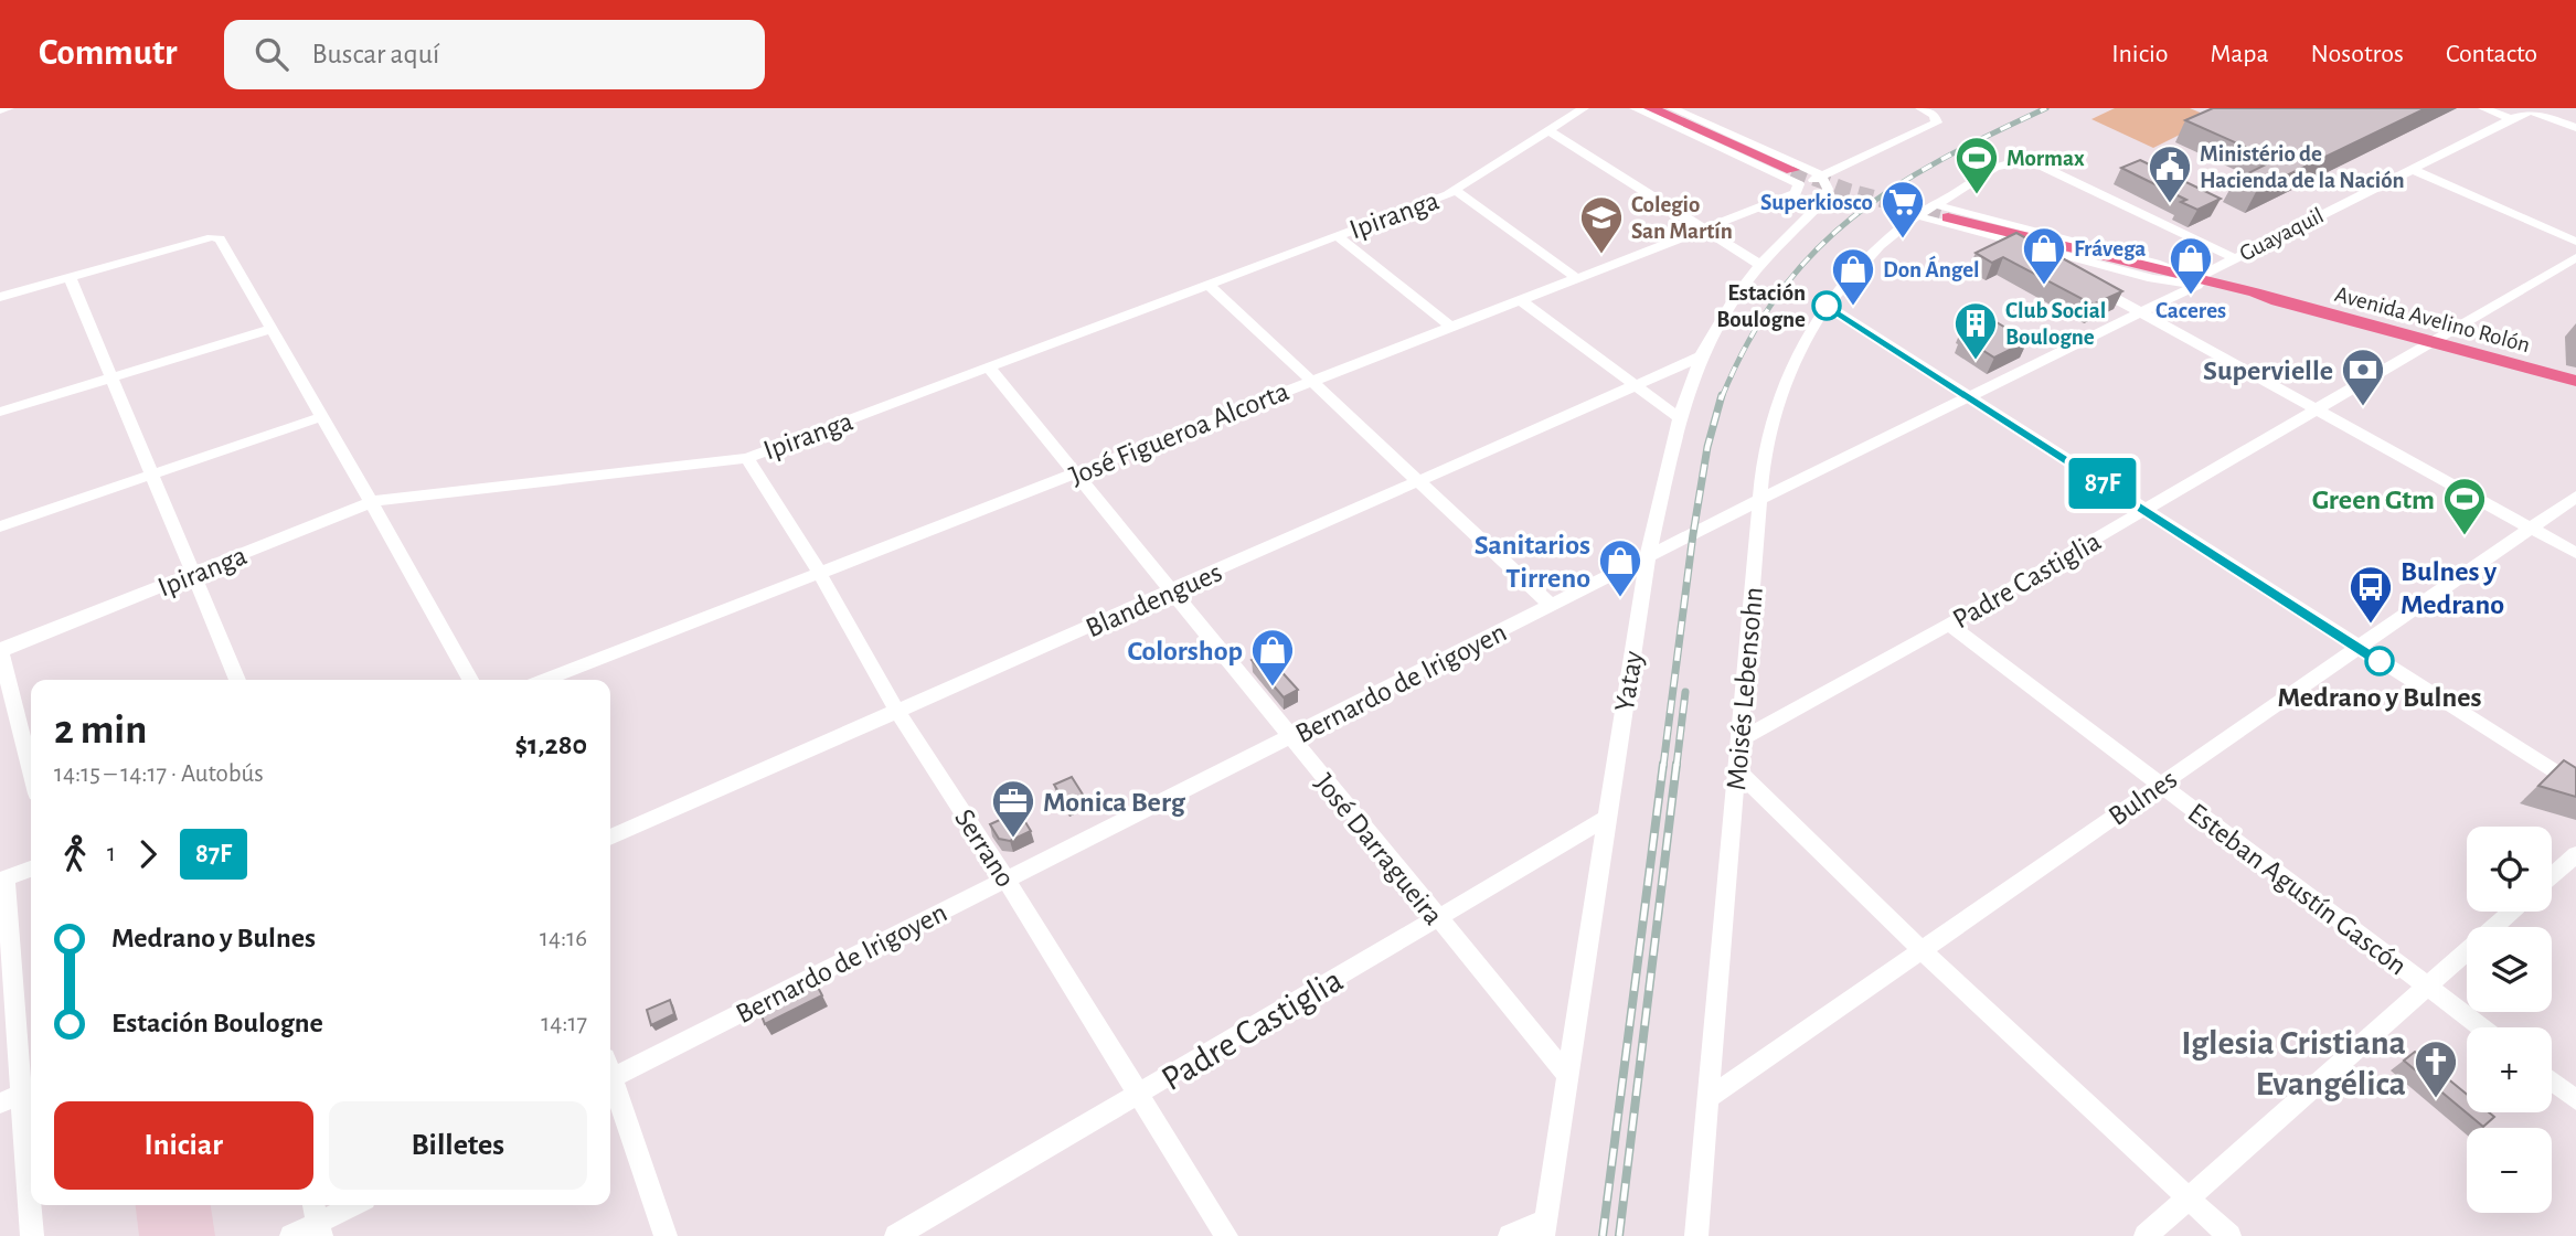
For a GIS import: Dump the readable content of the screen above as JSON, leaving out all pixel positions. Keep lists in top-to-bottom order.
{
  "streets": {
    "main road": ["Avenida Avelino Rolón"],
    "street": [
      "Ipiranga",
      "Guayaquil",
      "José Figueroa Alcorta",
      "Padre Castiglia",
      "Blandengues",
      "Yatay",
      "Bernardo de Irigoyen",
      "Moisés Lebensohn",
      "Bulnes",
      "Serrano",
      "José Darragueira",
      "Esteban Agustín Gascón"
    ]
  },
  "crossings": [
    ["Ipiranga", "Serrano"],
    ["Ipiranga", "José Darragueira"],
    ["Guayaquil", "Avenida Avelino Rolón"],
    ["Guayaquil", "Bernardo de Irigoyen"],
    ["Guayaquil", "Moisés Lebensohn"],
    ["Avenida Avelino Rolón", "Padre Castiglia"],
    ["Avenida Avelino Rolón", "Bernardo de Irigoyen"],
    ["Avenida Avelino Rolón", "Moisés Lebensohn"],
    ["José Figueroa Alcorta", "Yatay"],
    ["José Figueroa Alcorta", "Serrano"],
    ["José Figueroa Alcorta", "José Darragueira"],
    ["Padre Castiglia", "Yatay"],
    ["Padre Castiglia", "Moisés Lebensohn"],
    ["Padre Castiglia", "Serrano"],
    ["Padre Castiglia", "José Darragueira"],
    ["Padre Castiglia", "Esteban Agustín Gascón"],
    ["Blandengues", "Yatay"],
    ["Blandengues", "Serrano"],
    ["Blandengues", "José Darragueira"],
    ["Yatay", "Bernardo de Irigoyen"],
    ["Yatay", "José Darragueira"],
    ["Bernardo de Irigoyen", "Moisés Lebensohn"],
    ["Bernardo de Irigoyen", "Serrano"],
    ["Bernardo de Irigoyen", "José Darragueira"],
    ["Moisés Lebensohn", "Bulnes"],
    ["Bulnes", "Esteban Agustín Gascón"]
  ],
  "places": {
    "sports": ["Mormax", "Green Gtm"],
    "public building": ["Ministério de Hacienda de la Nación"],
    "supermarket": ["Superkiosco"],
    "school or university": ["Colegio San Martín"],
    "shop": [
      "Frávega",
      "Caceres",
      "Don Ángel",
      "Sanitarios Tirreno",
      "Colorshop"
    ],
    "other": ["Estación Boulogne", "Medrano y Bulnes"],
    "building": ["Club Social Boulogne"],
    "bank": ["Supervielle"],
    "bus stop": ["Bulnes y Medrano"],
    "office": ["Monica Berg"],
    "church": ["Iglesia Cristiana Evangélica"]
  },
  "lines": ["bus line 87F"],
  "page": {
    "header": "Commutr",
    "search": "Buscar aquí",
    "nav": [
      "Inicio",
      "Mapa",
      "Nosotros",
      "Contacto"
    ],
    "on_map": "87F",
    "heading": ["2 min", "14:15 – 14:17 · Autobús", "$1,280"],
    "legs": ["1", "87F"],
    "map_buttons": ["+", "−"],
    "list": [
      {
        "name": "Medrano y Bulnes",
        "value": "14:16"
      },
      {
        "name": "Estación Boulogne",
        "value": "14:17"
      }
    ],
    "buttons": ["Iniciar", "Billetes"]
  }
}
